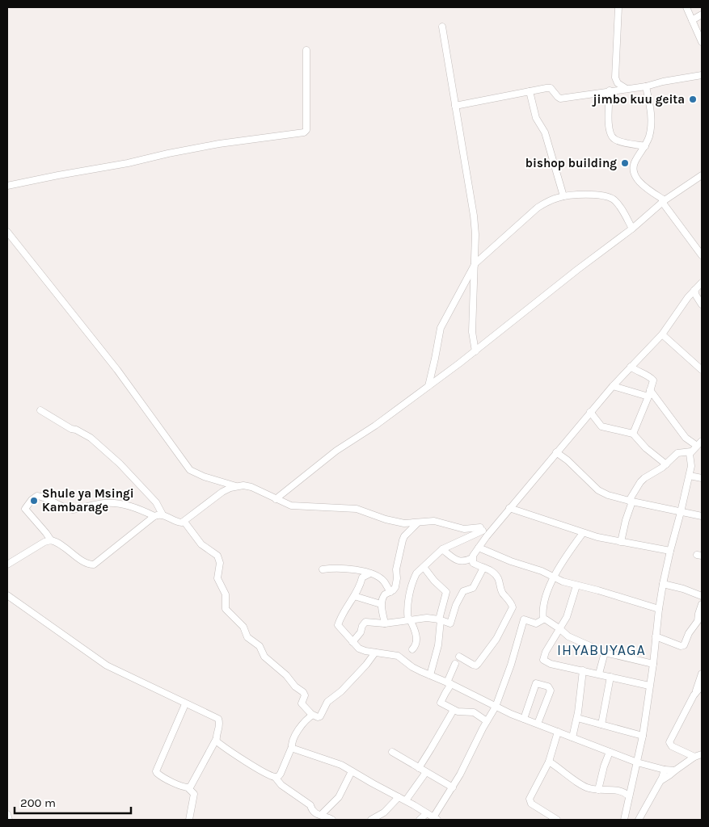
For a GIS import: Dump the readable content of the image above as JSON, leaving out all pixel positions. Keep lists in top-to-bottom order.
{
  "districts": ["IHYABUYAGA"],
  "places": ["jimbo kuu geita", "bishop building", "Shule ya Msingi Kambarage"],
  "scale_bar": "200 m"
}
